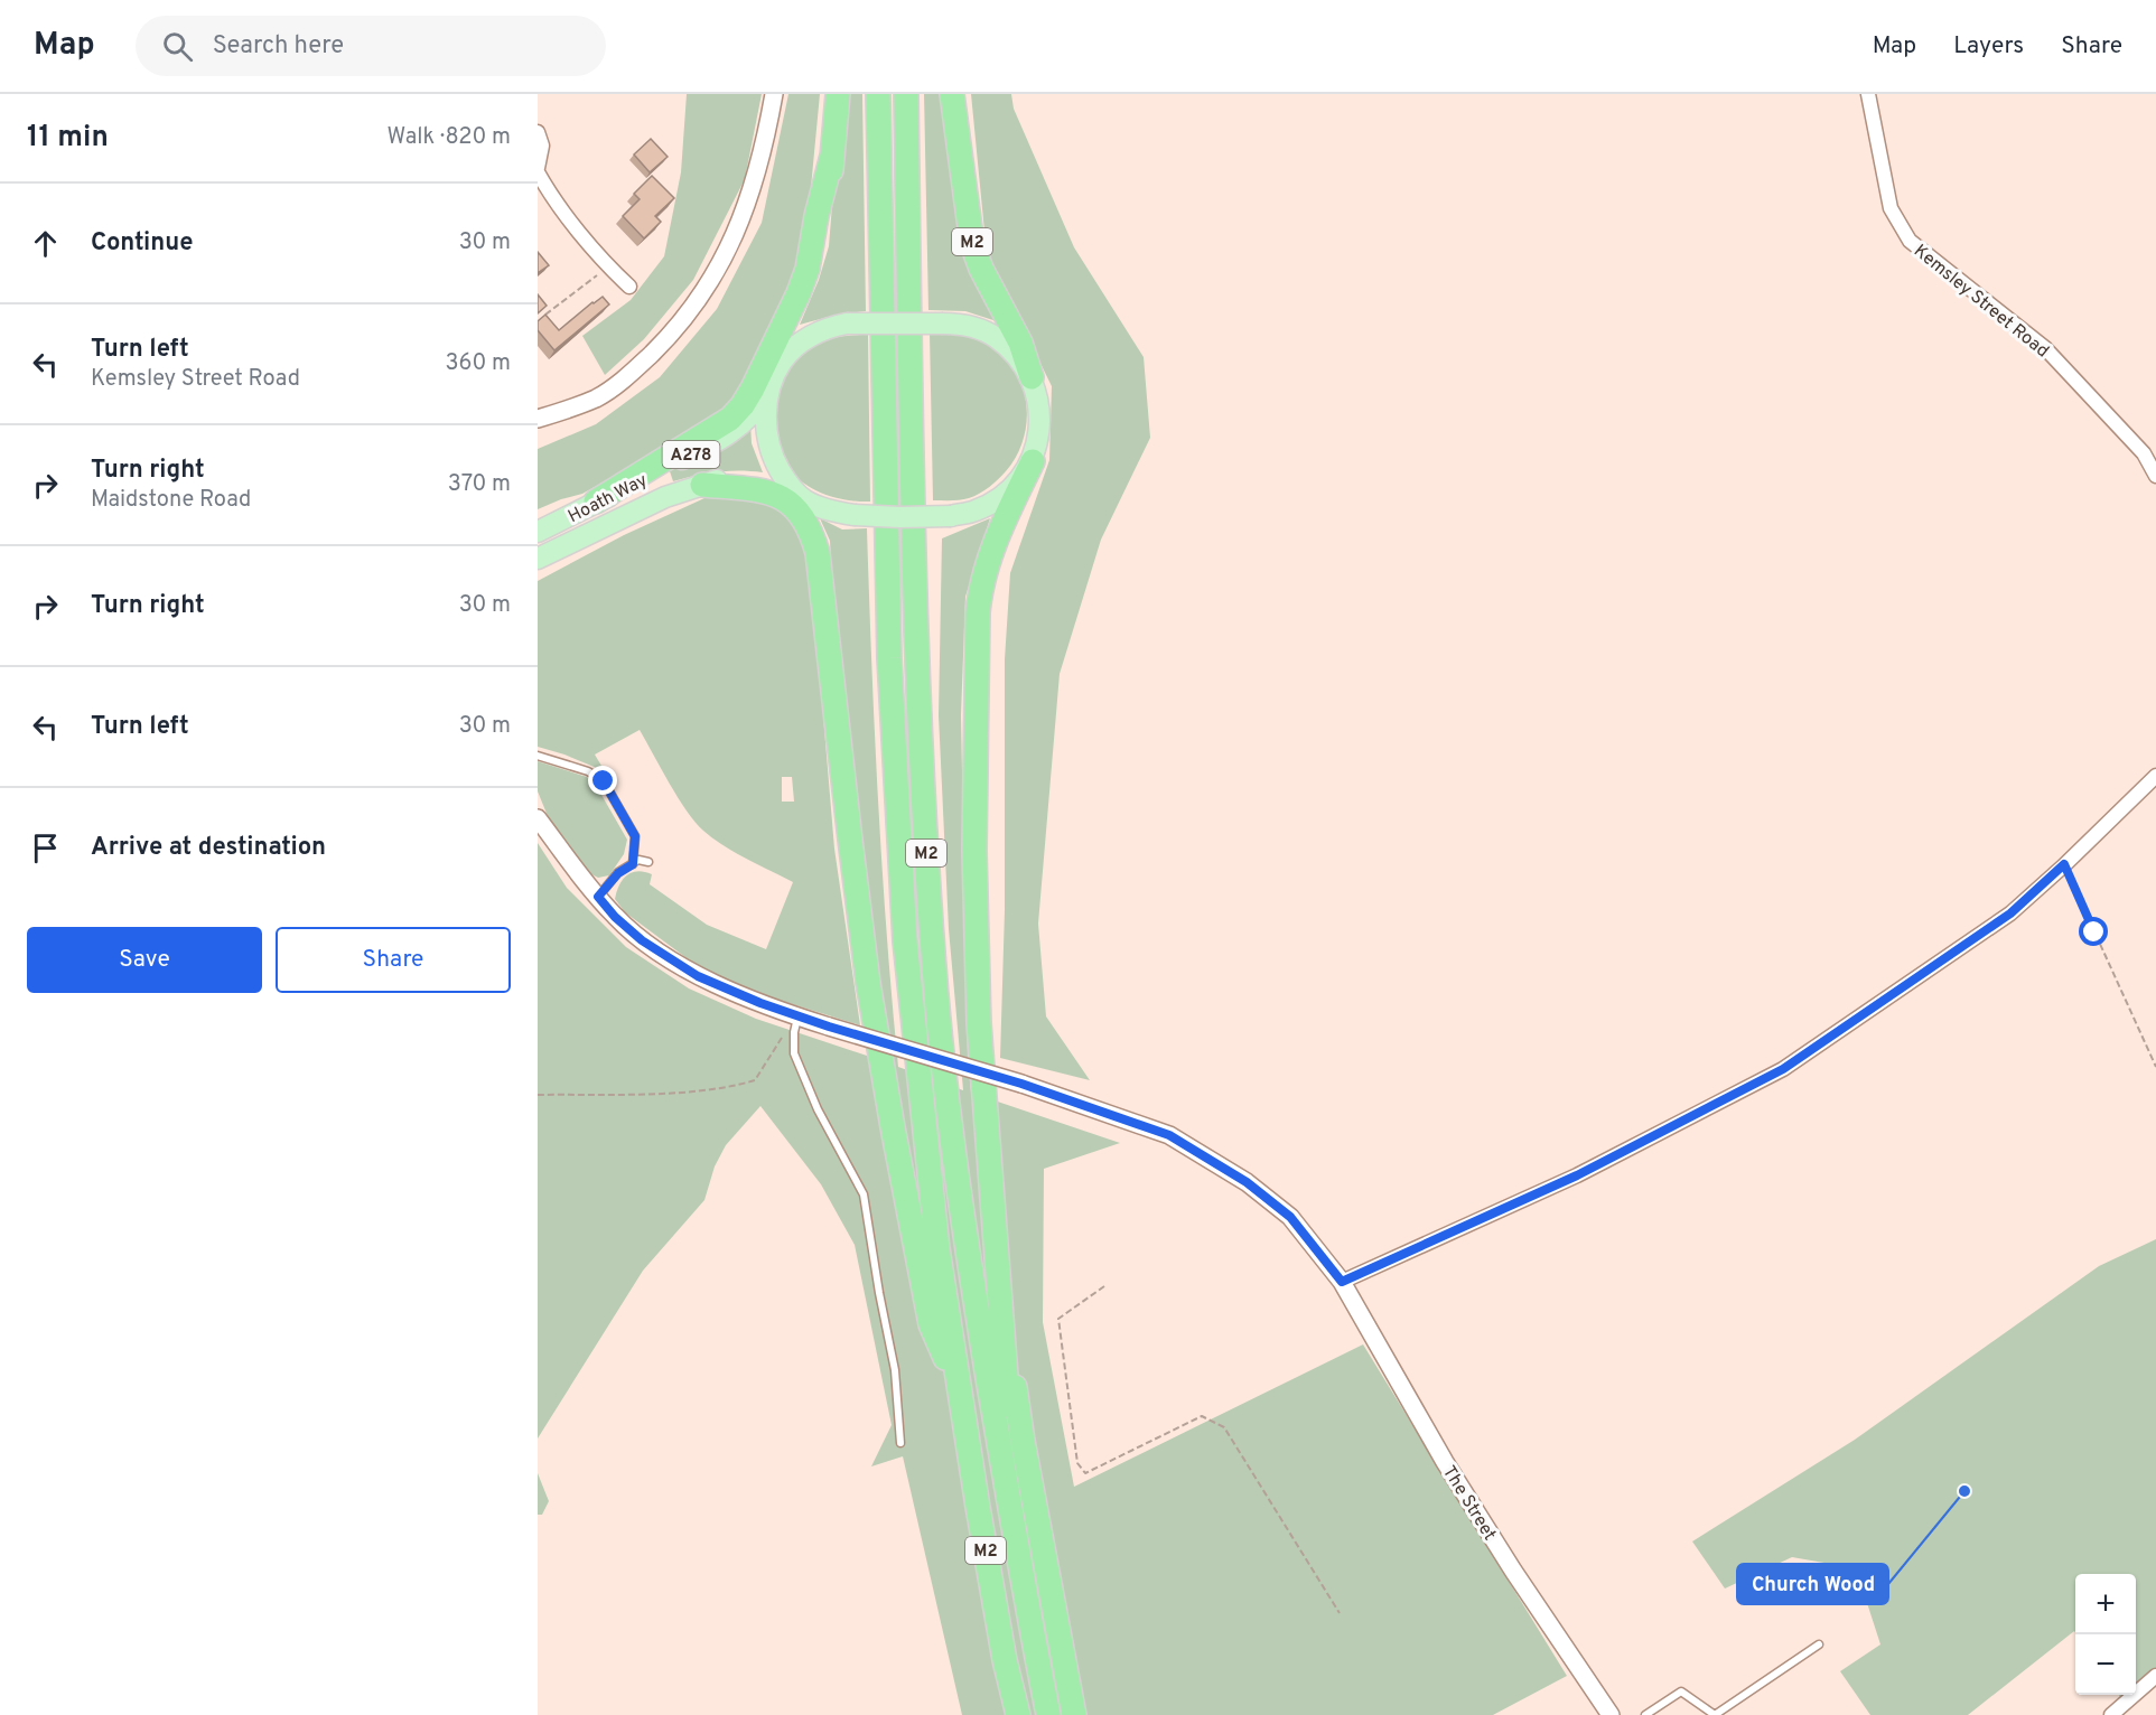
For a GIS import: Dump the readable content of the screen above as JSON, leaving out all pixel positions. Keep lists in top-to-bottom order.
{
  "streets": {
    "highway": ["M2"],
    "main road": ["A278", "Hoath Way"],
    "street": ["Kemsley Street Road", "The Street"]
  },
  "crossings": [
    ["M2", "Hoath Way"]
  ],
  "places": ["Church Wood"],
  "page": {
    "header": "Map",
    "search": "Search here",
    "nav": ["Map", "Layers", "Share"],
    "heading": ["11 min", "Walk · 820 m"],
    "list": [
      ["Continue", "30 m"],
      ["Turn left", "Kemsley Street Road", "360 m"],
      ["Turn right", "Maidstone Road", "370 m"],
      ["Turn right", "30 m"],
      ["Turn left", "30 m"],
      "Arrive at destination"
    ],
    "buttons": ["Save", "Share"],
    "map_buttons": ["+", "−"]
  }
}
